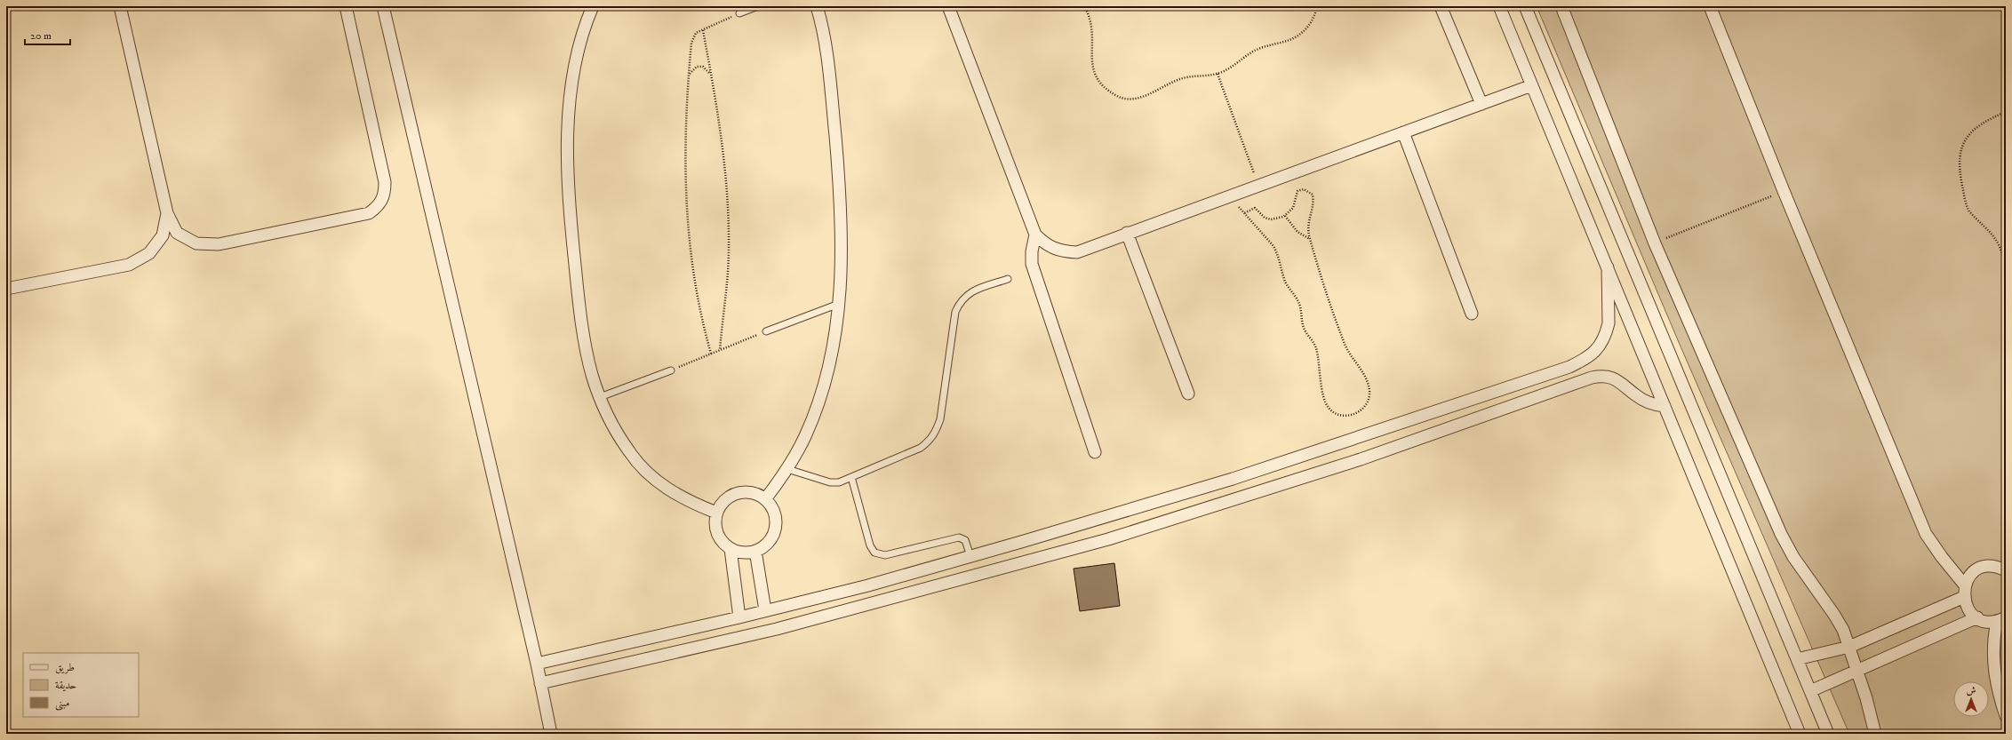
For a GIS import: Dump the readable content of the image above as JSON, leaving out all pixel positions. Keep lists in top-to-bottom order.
{
  "legend": ["طريق", "حديقة", "مبنى"],
  "scale_bar": "20 m",
  "north": "top"
}
